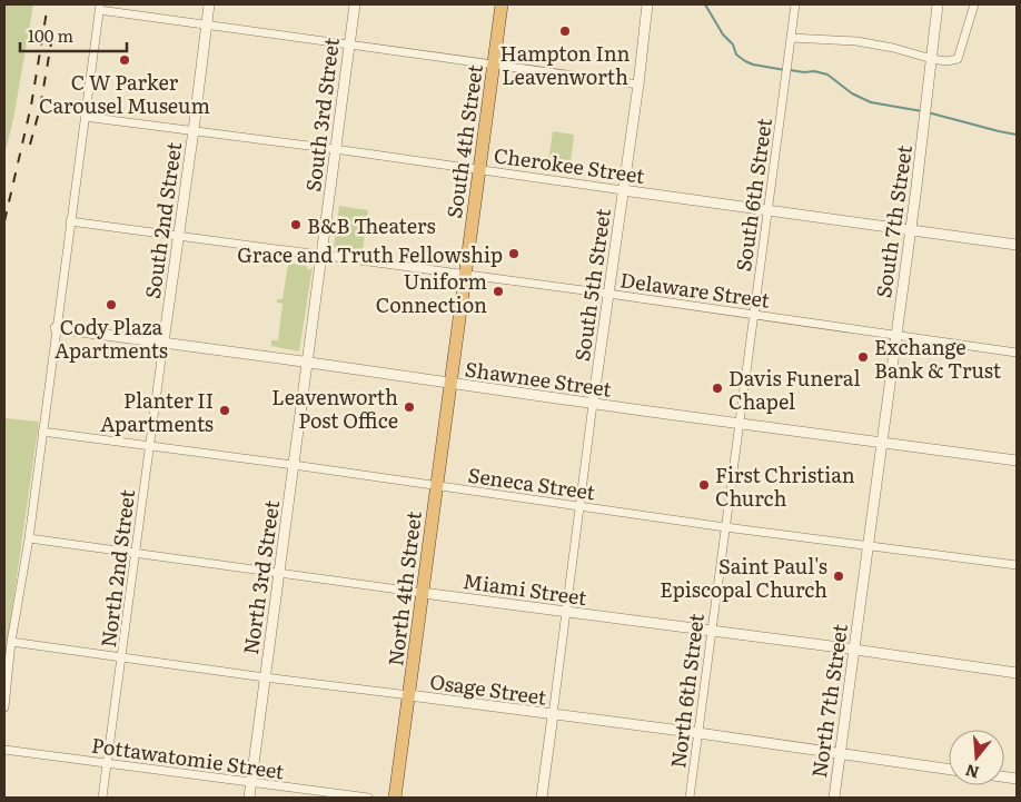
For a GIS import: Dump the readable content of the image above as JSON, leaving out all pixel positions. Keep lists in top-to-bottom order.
{
  "streets": {
    "highway": ["South 4th Street", "North 4th Street"],
    "street": [
      "South 3rd Street",
      "Cherokee Street",
      "South 6th Street",
      "South 2nd Street",
      "South 7th Street",
      "South 5th Street",
      "Delaware Street",
      "Shawnee Street",
      "Seneca Street",
      "North 2nd Street",
      "North 3rd Street",
      "Miami Street",
      "Osage Street",
      "North 6th Street",
      "North 7th Street",
      "Pottawatomie Street"
    ]
  },
  "crossings": [
    ["South 3rd Street", "Cherokee Street"],
    ["South 3rd Street", "Delaware Street"],
    ["South 3rd Street", "Shawnee Street"],
    ["South 3rd Street", "North 3rd Street"],
    ["South 4th Street", "Cherokee Street"],
    ["South 4th Street", "Delaware Street"],
    ["South 4th Street", "Shawnee Street"],
    ["South 4th Street", "North 4th Street"],
    ["Cherokee Street", "South 6th Street"],
    ["Cherokee Street", "South 2nd Street"],
    ["Cherokee Street", "South 7th Street"],
    ["Cherokee Street", "South 5th Street"],
    ["South 6th Street", "Delaware Street"],
    ["South 6th Street", "Shawnee Street"],
    ["South 6th Street", "North 6th Street"],
    ["South 2nd Street", "Delaware Street"],
    ["South 2nd Street", "Shawnee Street"],
    ["South 2nd Street", "North 2nd Street"],
    ["South 7th Street", "Delaware Street"],
    ["South 7th Street", "Shawnee Street"],
    ["South 7th Street", "North 7th Street"],
    ["South 5th Street", "Delaware Street"],
    ["South 5th Street", "Shawnee Street"],
    ["Shawnee Street", "North 2nd Street"],
    ["Shawnee Street", "North 3rd Street"],
    ["Shawnee Street", "North 4th Street"],
    ["Shawnee Street", "North 6th Street"],
    ["Shawnee Street", "North 7th Street"],
    ["Seneca Street", "North 2nd Street"],
    ["Seneca Street", "North 3rd Street"],
    ["Seneca Street", "North 4th Street"],
    ["Seneca Street", "North 6th Street"],
    ["Seneca Street", "North 7th Street"],
    ["North 2nd Street", "Miami Street"],
    ["North 2nd Street", "Osage Street"],
    ["North 2nd Street", "Pottawatomie Street"],
    ["North 3rd Street", "Miami Street"],
    ["North 3rd Street", "Osage Street"],
    ["North 3rd Street", "Pottawatomie Street"],
    ["North 4th Street", "Miami Street"],
    ["North 4th Street", "Osage Street"],
    ["Miami Street", "North 6th Street"],
    ["Miami Street", "North 7th Street"],
    ["Osage Street", "North 6th Street"],
    ["Osage Street", "North 7th Street"]
  ],
  "places": [
    "Hampton Inn Leavenworth",
    "C W Parker Carousel Museum",
    "B&B Theaters",
    "Grace and Truth Fellowship",
    "Uniform Connection",
    "Cody Plaza Apartments",
    "Exchange Bank & Trust",
    "Davis Funeral Chapel",
    "Leavenworth Post Office",
    "Planter II Apartments",
    "First Christian Church",
    "Saint Paul's Episcopal Church"
  ],
  "scale_bar": "100 m",
  "north": "bottom"
}
